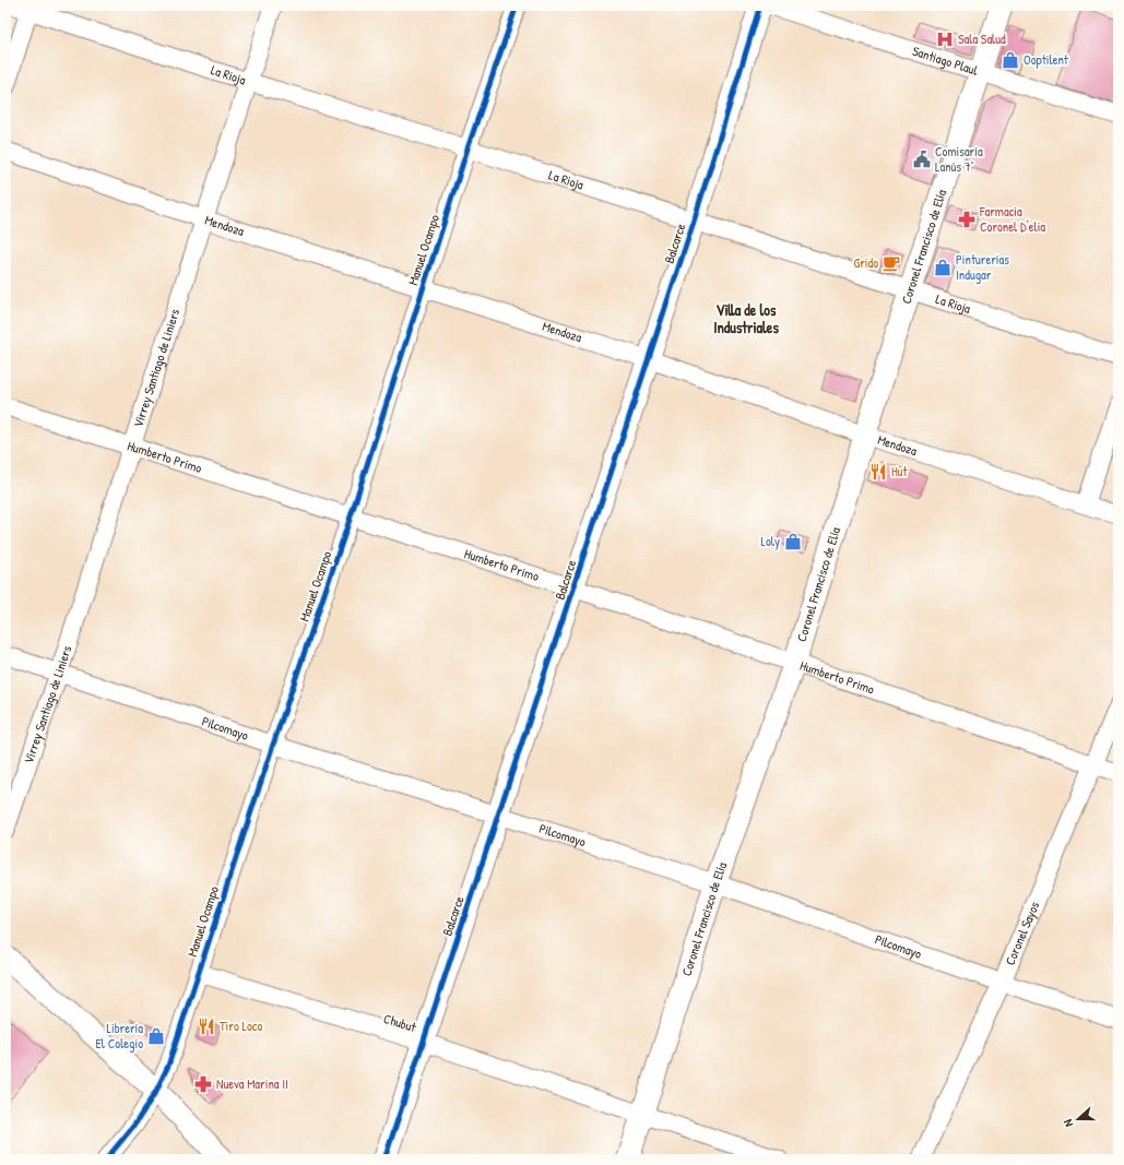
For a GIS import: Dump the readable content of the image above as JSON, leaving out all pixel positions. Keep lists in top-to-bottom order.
{
  "streets": {
    "street": [
      "Santiago Plaul",
      "La Rioja",
      "Mendoza",
      "Balcarce",
      "Coronel Francisco de Elía",
      "Manuel Ocampo",
      "Virrey Santiago de Liniers",
      "Humberto Primo",
      "Pilcomayo",
      "Coronel Sayos",
      "Chubut"
    ]
  },
  "crossings": [
    ["Santiago Plaul", "Coronel Francisco de Elía"],
    ["La Rioja", "Balcarce"],
    ["La Rioja", "Coronel Francisco de Elía"],
    ["La Rioja", "Manuel Ocampo"],
    ["La Rioja", "Virrey Santiago de Liniers"],
    ["Mendoza", "Balcarce"],
    ["Mendoza", "Coronel Francisco de Elía"],
    ["Mendoza", "Manuel Ocampo"],
    ["Mendoza", "Virrey Santiago de Liniers"],
    ["Balcarce", "Humberto Primo"],
    ["Balcarce", "Pilcomayo"],
    ["Balcarce", "Chubut"],
    ["Coronel Francisco de Elía", "Humberto Primo"],
    ["Coronel Francisco de Elía", "Pilcomayo"],
    ["Coronel Francisco de Elía", "Chubut"],
    ["Manuel Ocampo", "Humberto Primo"],
    ["Manuel Ocampo", "Pilcomayo"],
    ["Manuel Ocampo", "Chubut"],
    ["Virrey Santiago de Liniers", "Humberto Primo"],
    ["Virrey Santiago de Liniers", "Pilcomayo"],
    ["Humberto Primo", "Coronel Sayos"],
    ["Pilcomayo", "Coronel Sayos"]
  ],
  "districts": ["Villa de los Industriales"],
  "places": {
    "hospital": ["Sala Salud"],
    "shop": [
      "Ooptilent",
      "Pinturerías Indugar",
      "Loly",
      "Librería El Colegio"
    ],
    "public building": ["Comisaría Lanús 7°"],
    "pharmacy": ["Farmacia Coronel D'elia", "Nueva Marina II"],
    "cafe": ["Grido"],
    "restaurant": ["Hut", "Tiro Loco"]
  },
  "north": "left"
}
